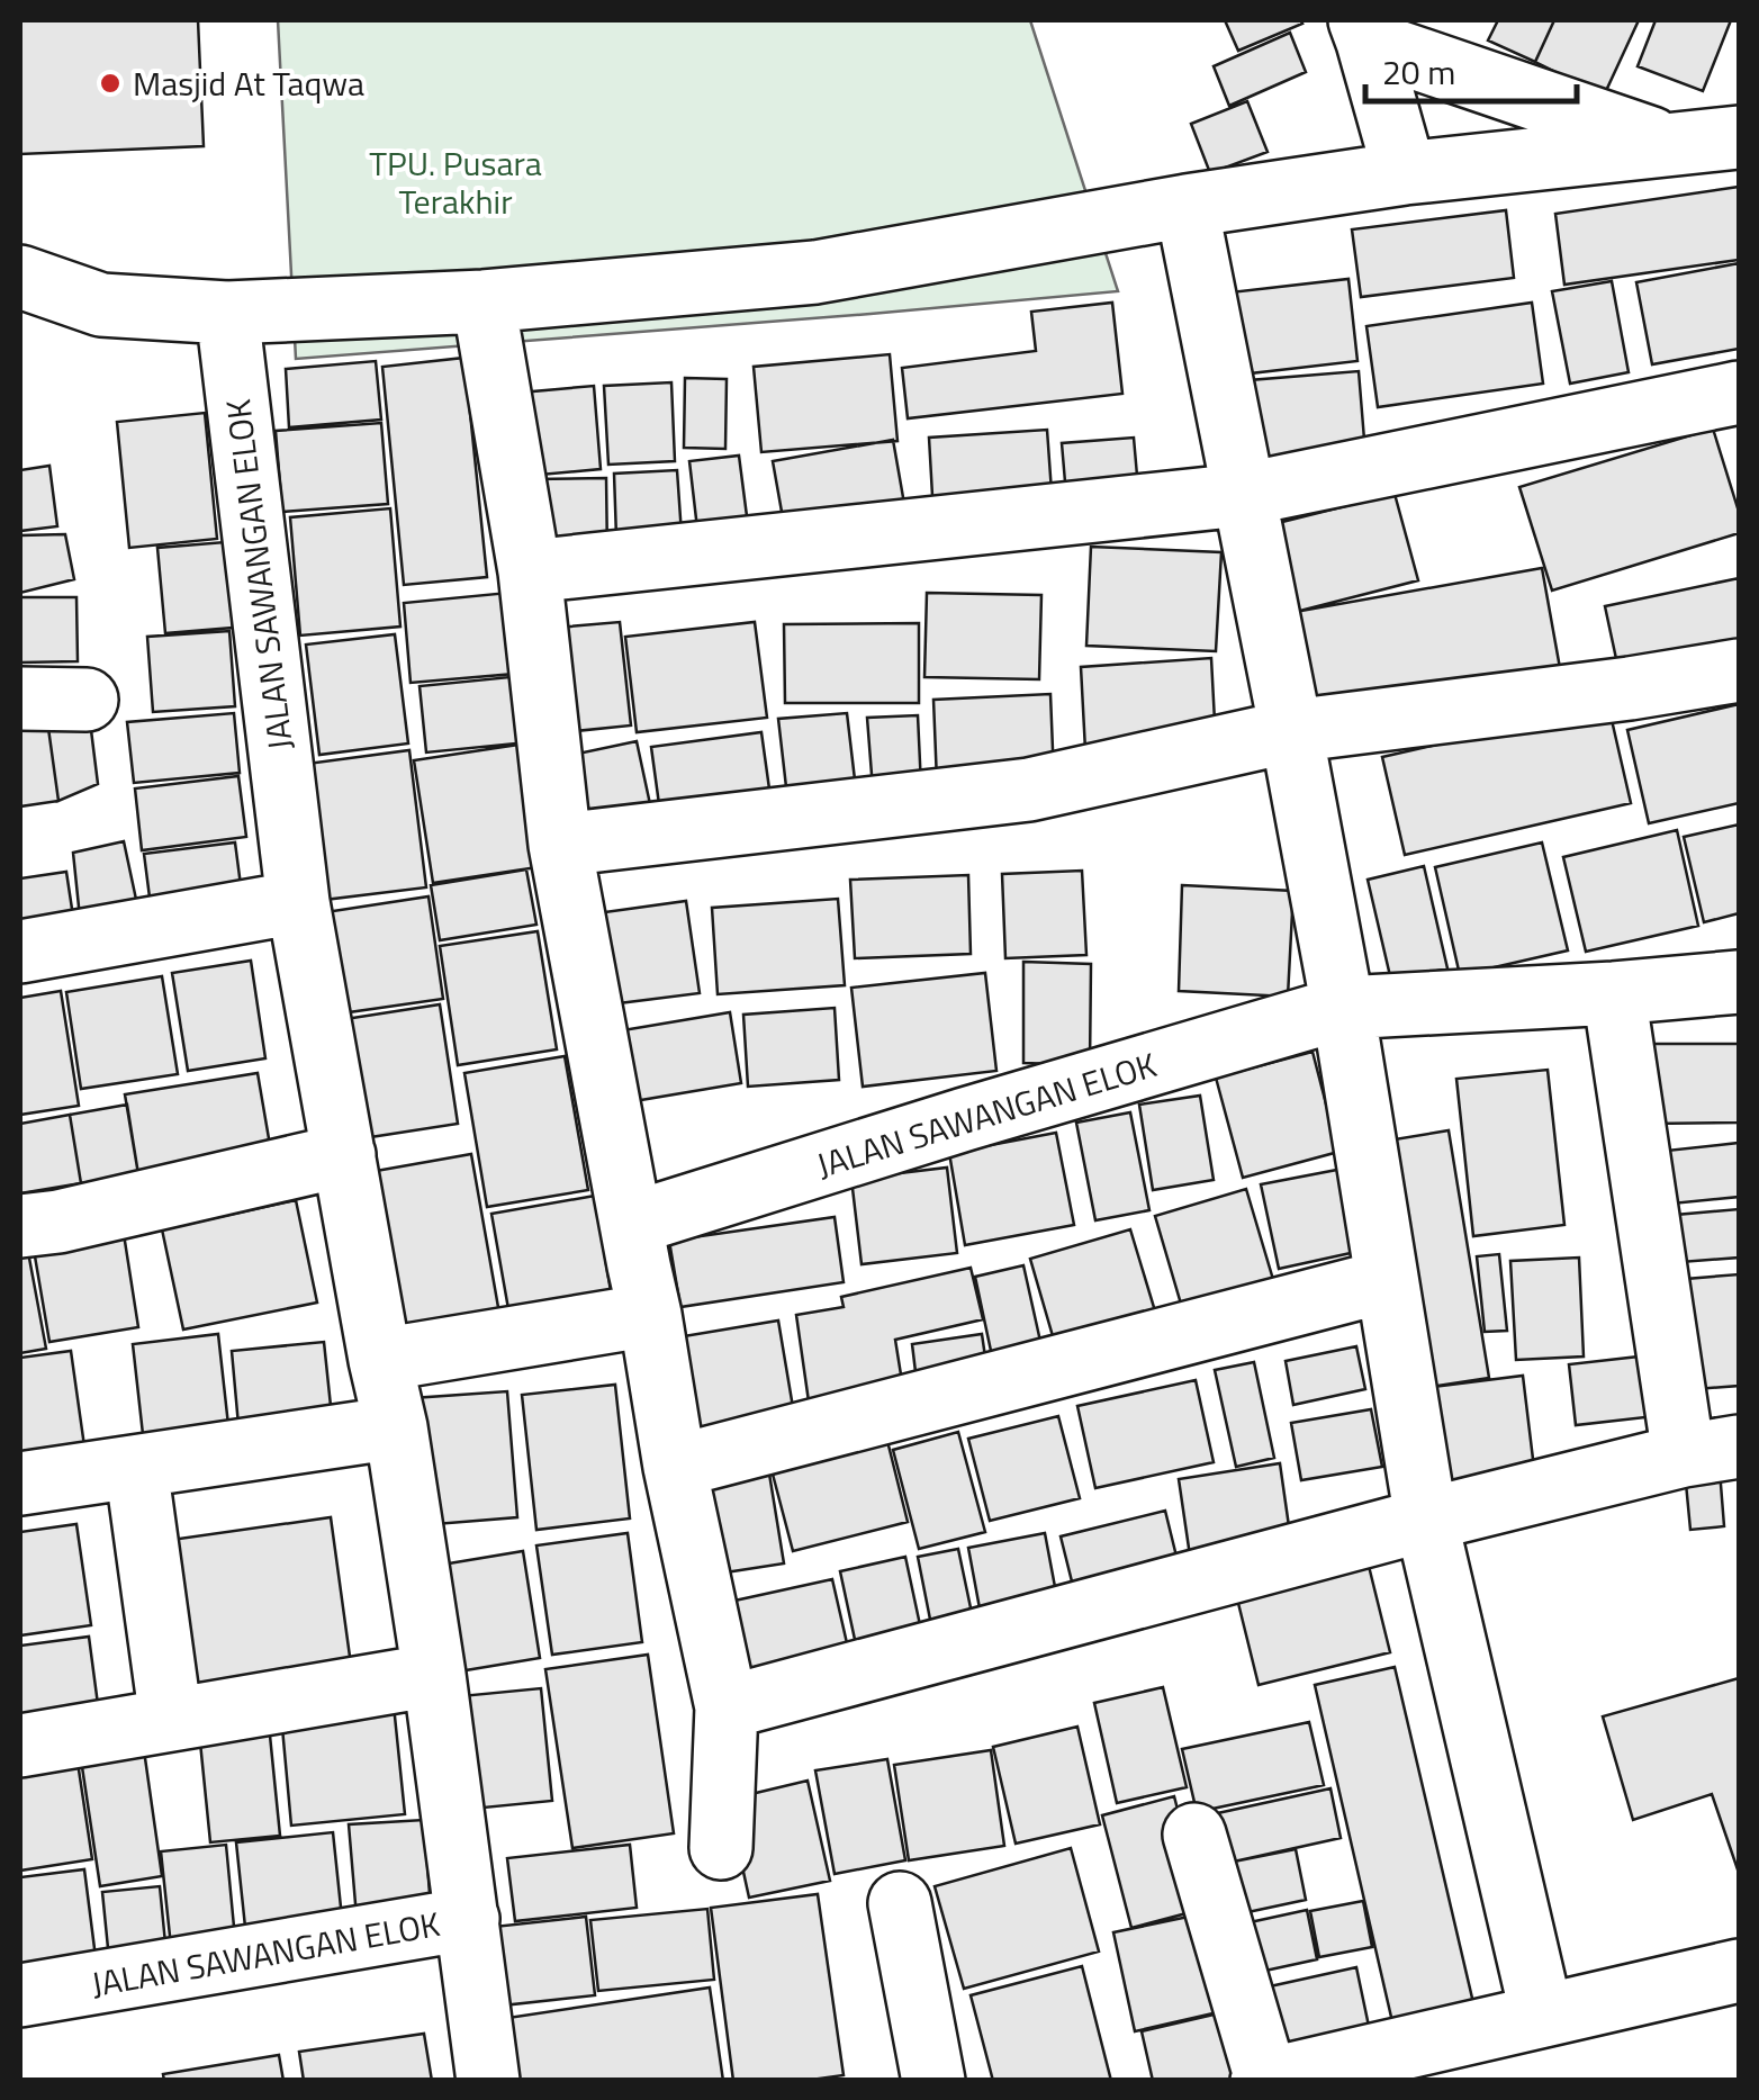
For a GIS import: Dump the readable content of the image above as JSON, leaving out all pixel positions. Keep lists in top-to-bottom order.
{
  "streets": {
    "street": ["JALAN SAWANGAN ELOK"]
  },
  "parks": ["TPU. Pusara Terakhir"],
  "places": ["Masjid At Taqwa"],
  "scale_bar": "20 m"
}
